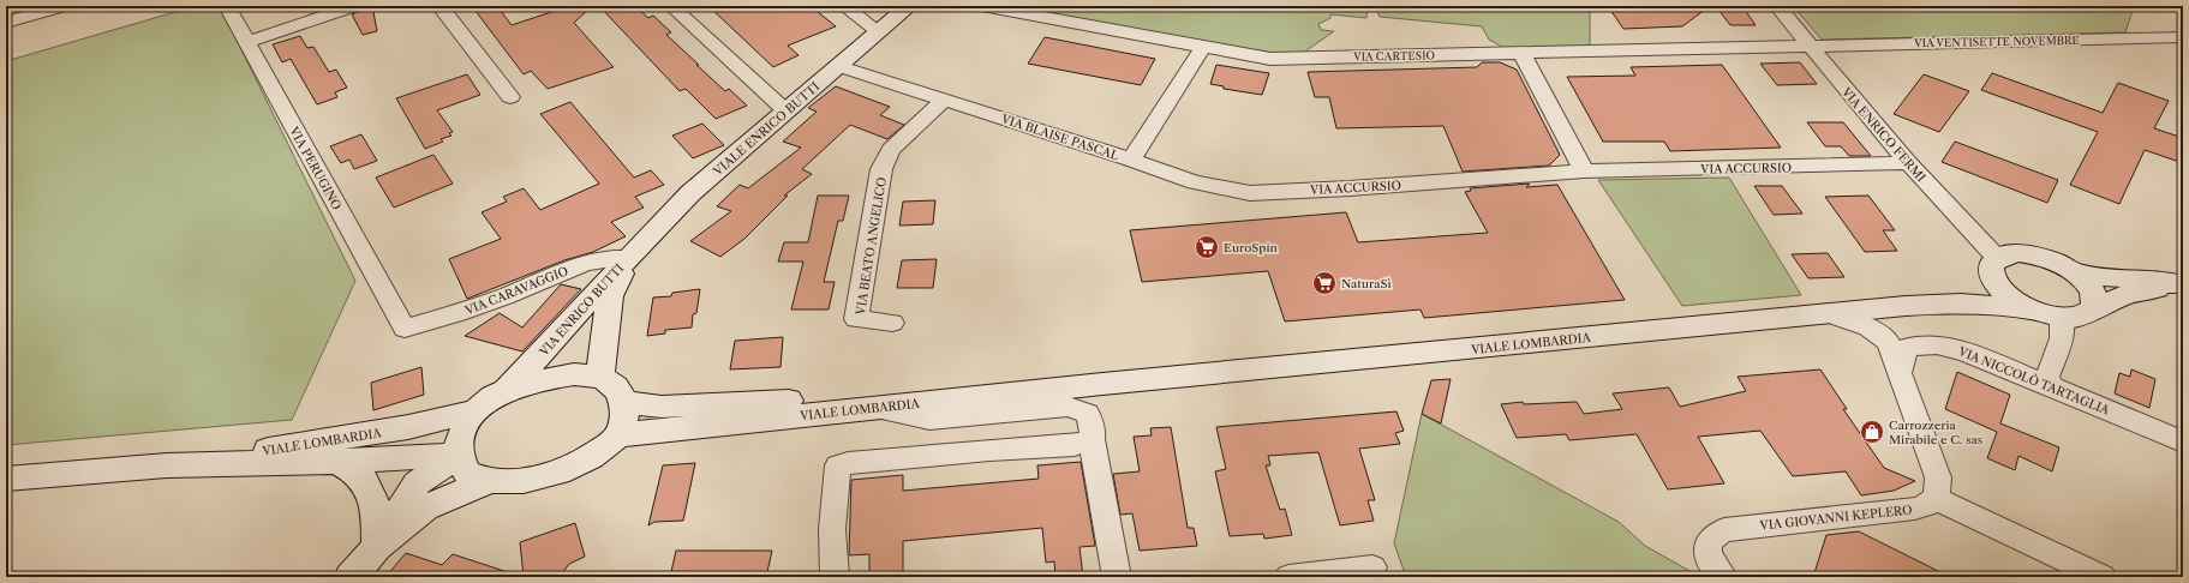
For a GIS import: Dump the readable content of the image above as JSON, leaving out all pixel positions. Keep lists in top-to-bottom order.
{
  "streets": {
    "main road": ["VIALE ENRICO BUTTI", "VIA ENRICO BUTTI", "VIALE LOMBARDIA"],
    "street": [
      "VIA VENTISETTE NOVEMBRE",
      "VIA CARTESIO",
      "VIA ENRICO FERMI",
      "VIA BLAISE PASCAL",
      "VIA PERUGINO",
      "VIA ACCURSIO",
      "VIA BEATO ANGELICO",
      "VIA CARAVAGGIO",
      "VIA NICCOLÒ TARTAGLIA",
      "VIA GIOVANNI KEPLERO"
    ]
  },
  "crossings": [
    ["VIA VENTISETTE NOVEMBRE", "VIA CARTESIO"],
    ["VIA VENTISETTE NOVEMBRE", "VIA ENRICO FERMI"],
    ["VIA CARTESIO", "VIA ENRICO FERMI"],
    ["VIA CARTESIO", "VIA BLAISE PASCAL"],
    ["VIALE ENRICO BUTTI", "VIA CARAVAGGIO"],
    ["VIALE ENRICO BUTTI", "VIA ENRICO BUTTI"],
    ["VIA ENRICO FERMI", "VIA ACCURSIO"],
    ["VIA ENRICO FERMI", "VIALE LOMBARDIA"],
    ["VIA BLAISE PASCAL", "VIA ACCURSIO"],
    ["VIA BLAISE PASCAL", "VIA BEATO ANGELICO"],
    ["VIA PERUGINO", "VIA CARAVAGGIO"],
    ["VIA CARAVAGGIO", "VIA ENRICO BUTTI"],
    ["VIA ENRICO BUTTI", "VIALE LOMBARDIA"]
  ],
  "places": {
    "supermarket": ["EuroSpin", "NaturaSì"],
    "shop": ["Carrozzeria Mirabile e C. sas"]
  }
}
